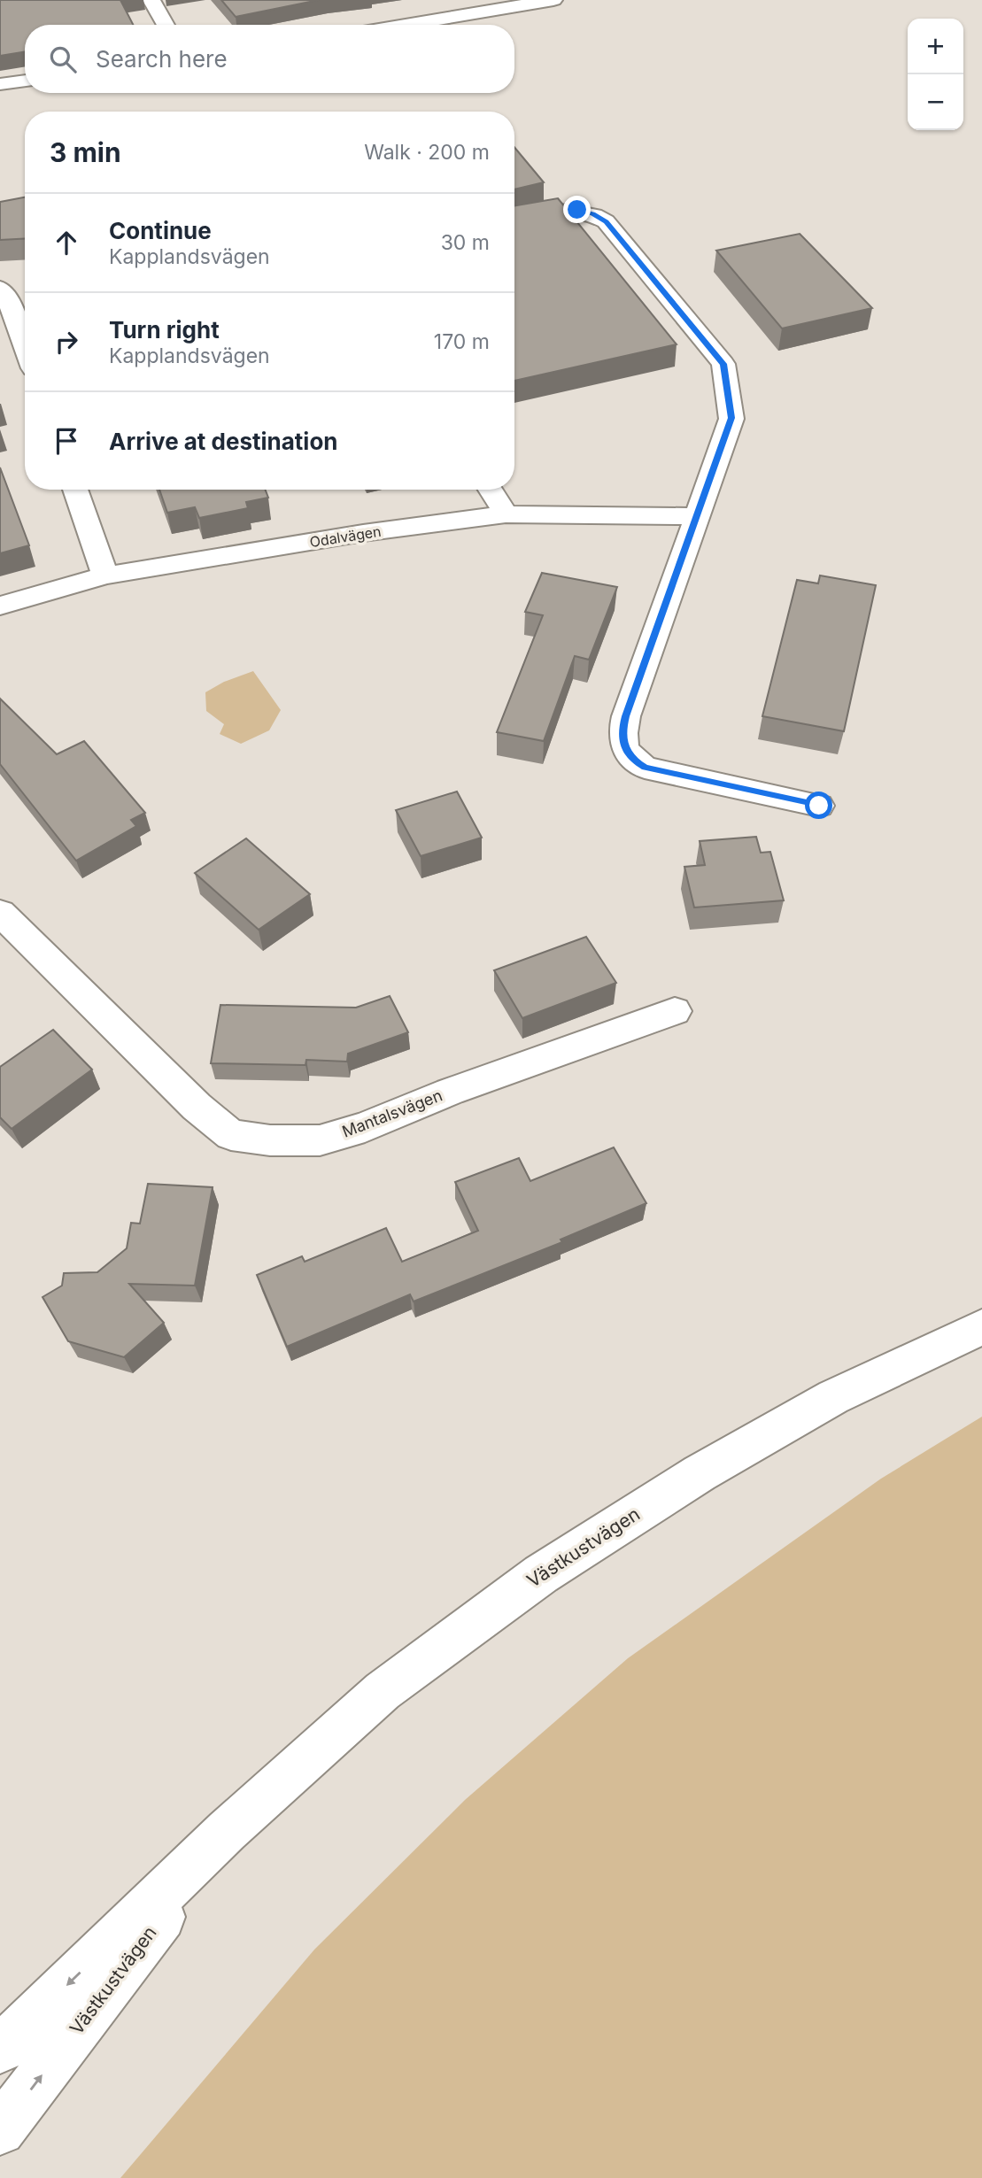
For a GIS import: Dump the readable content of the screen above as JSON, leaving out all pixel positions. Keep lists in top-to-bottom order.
{
  "streets": {
    "street": ["Odalvägen", "Mantalsvägen", "Västkustvägen"]
  },
  "page": {
    "map_buttons": ["+", "−"],
    "search": "Search here",
    "heading": ["3 min", "Walk · 200 m"],
    "list": [
      ["Continue", "Kapplandsvägen", "30 m"],
      ["Turn right", "Kapplandsvägen", "170 m"],
      "Arrive at destination"
    ]
  }
}
